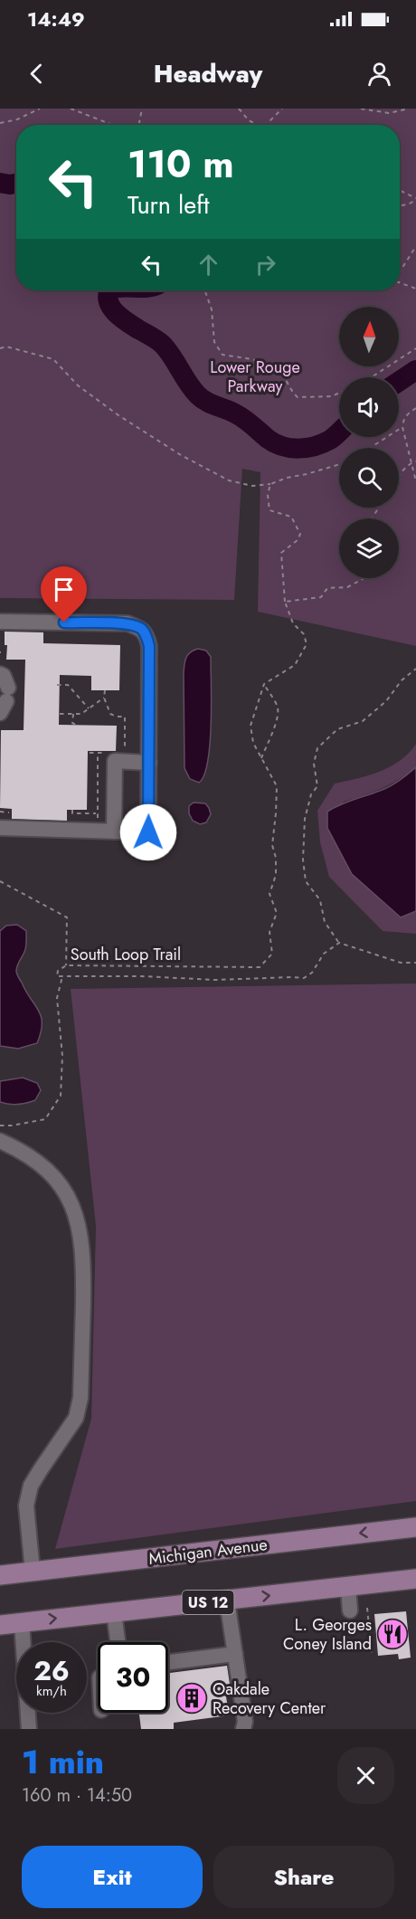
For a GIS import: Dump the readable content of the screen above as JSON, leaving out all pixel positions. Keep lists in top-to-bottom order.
{
  "streets": {
    "main road": ["Michigan Avenue", "US 12"],
    "path": ["South Loop Trail"]
  },
  "parks": ["Lower Rouge Parkway"],
  "places": {
    "restaurant": ["L. Georges Coney Island"],
    "building": ["Oakdale Recovery Center"]
  },
  "north": "top",
  "page": {
    "status": "14:49",
    "header": "Headway",
    "turn": ["110 m", "Turn left"],
    "speed": "26 km/h",
    "limit": "30",
    "heading": ["1 min", "160 m · 14:50"],
    "buttons": ["Exit", "Share"]
  }
}
